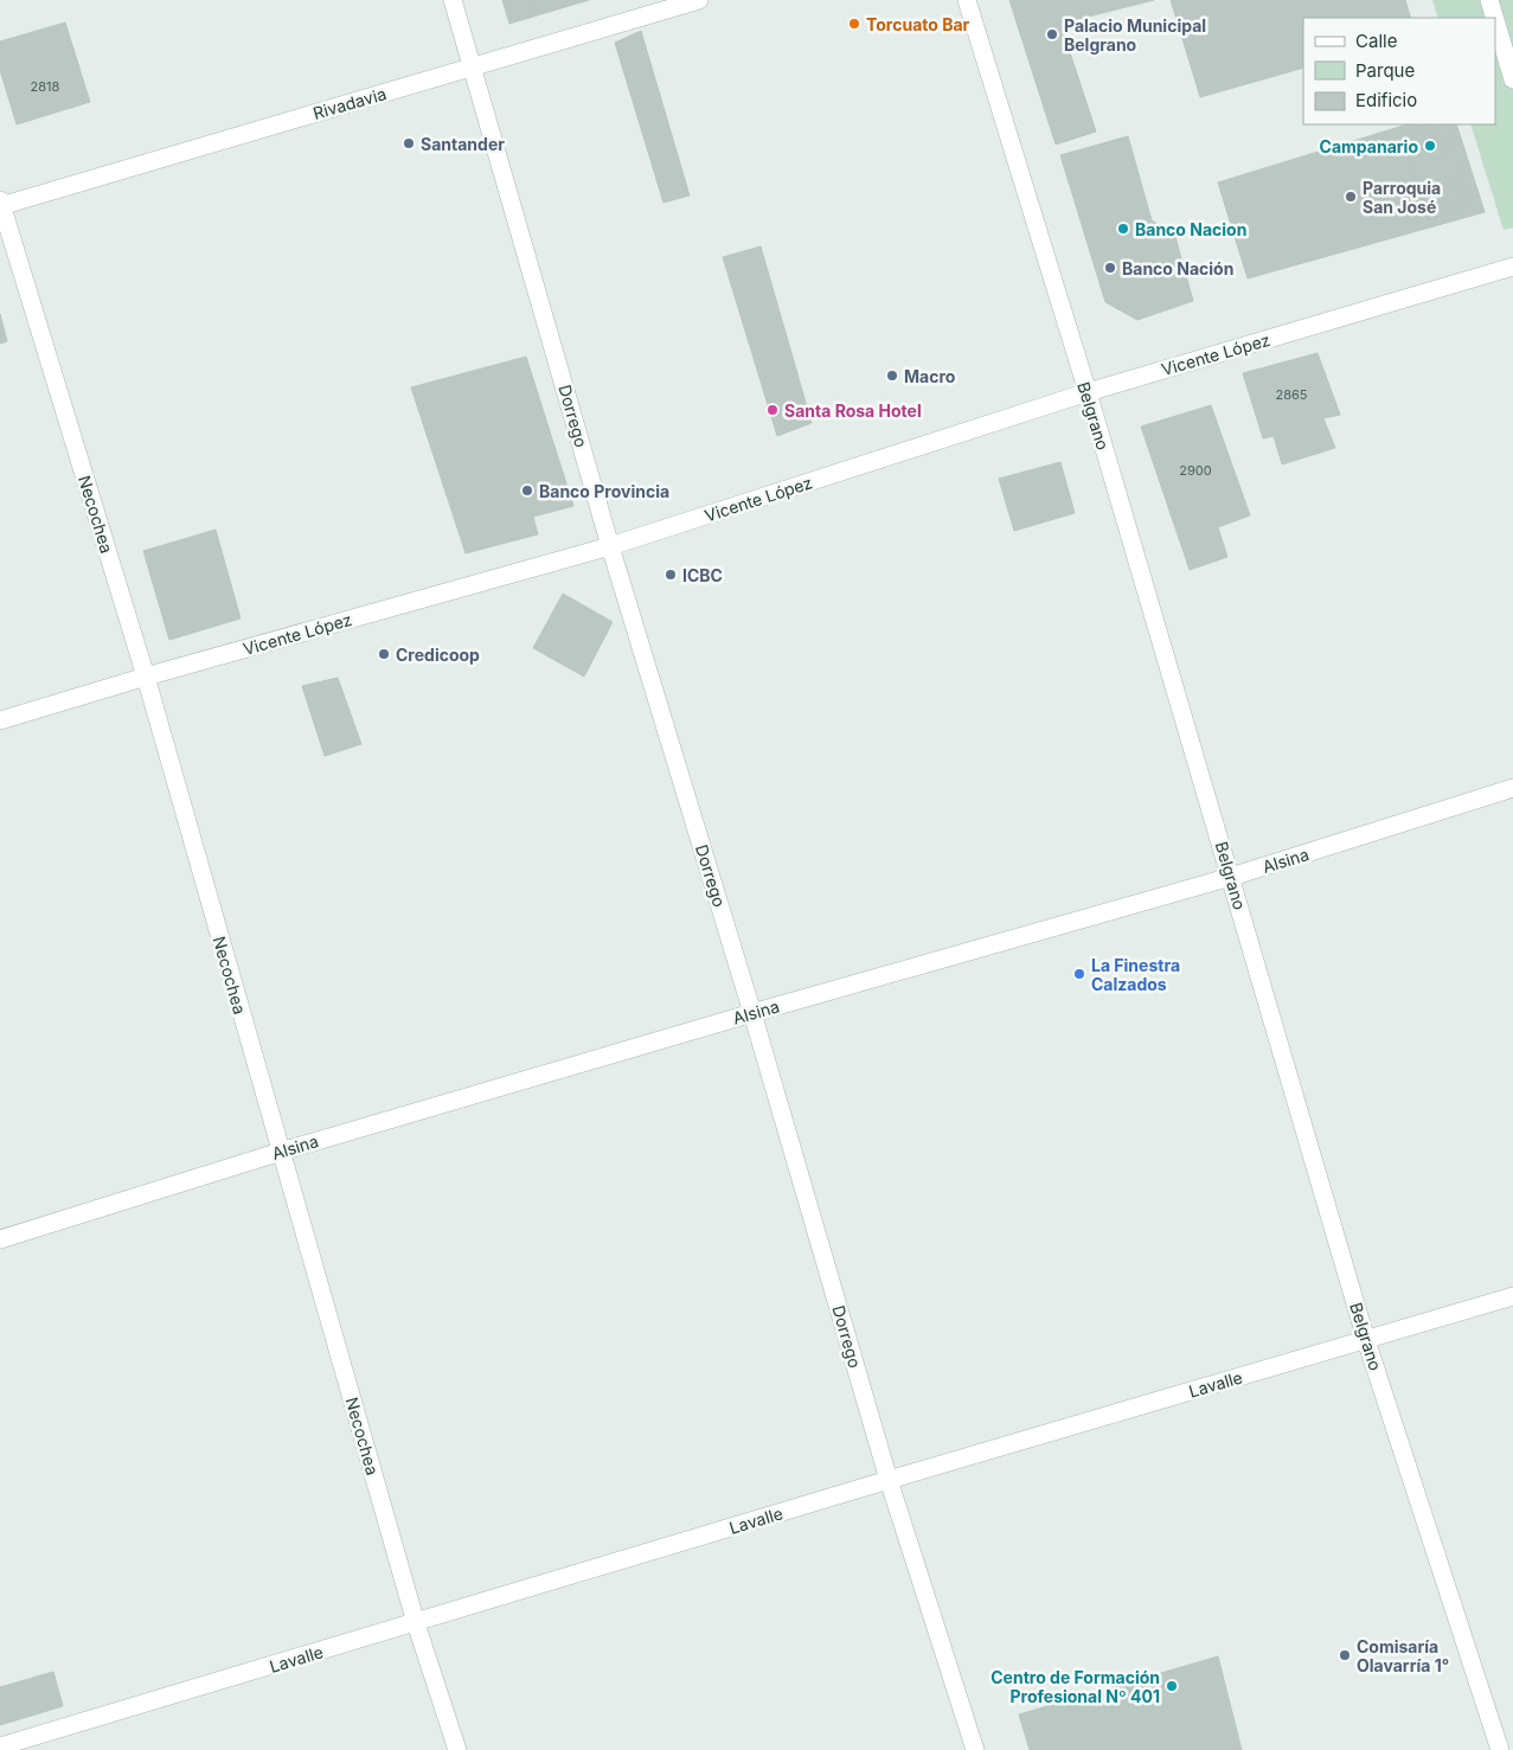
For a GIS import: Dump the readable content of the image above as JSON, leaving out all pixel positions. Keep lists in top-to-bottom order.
{
  "streets": {
    "street": [
      "Rivadavia",
      "Vicente López",
      "Dorrego",
      "Belgrano",
      "Necochea",
      "Alsina",
      "Lavalle"
    ]
  },
  "crossings": [
    ["Rivadavia", "Dorrego"],
    ["Rivadavia", "Necochea"],
    ["Vicente López", "Dorrego"],
    ["Vicente López", "Belgrano"],
    ["Vicente López", "Necochea"],
    ["Dorrego", "Alsina"],
    ["Dorrego", "Lavalle"],
    ["Belgrano", "Alsina"],
    ["Belgrano", "Lavalle"],
    ["Necochea", "Alsina"],
    ["Necochea", "Lavalle"]
  ],
  "places": [
    "Torcuato Bar",
    "Palacio Municipal Belgrano",
    "Santander",
    "Campanario",
    "Parroquia San José",
    "Banco Nacion",
    "Banco Nación",
    "Macro",
    "Santa Rosa Hotel",
    "Banco Provincia",
    "ICBC",
    "Credicoop",
    "La Finestra Calzados",
    "Comisaría Olavarría 1°",
    "Centro de Formación Profesional Nº 401"
  ],
  "house_numbers": ["2818", "2865", "2900"],
  "legend": ["Calle", "Parque", "Edificio"]
}
